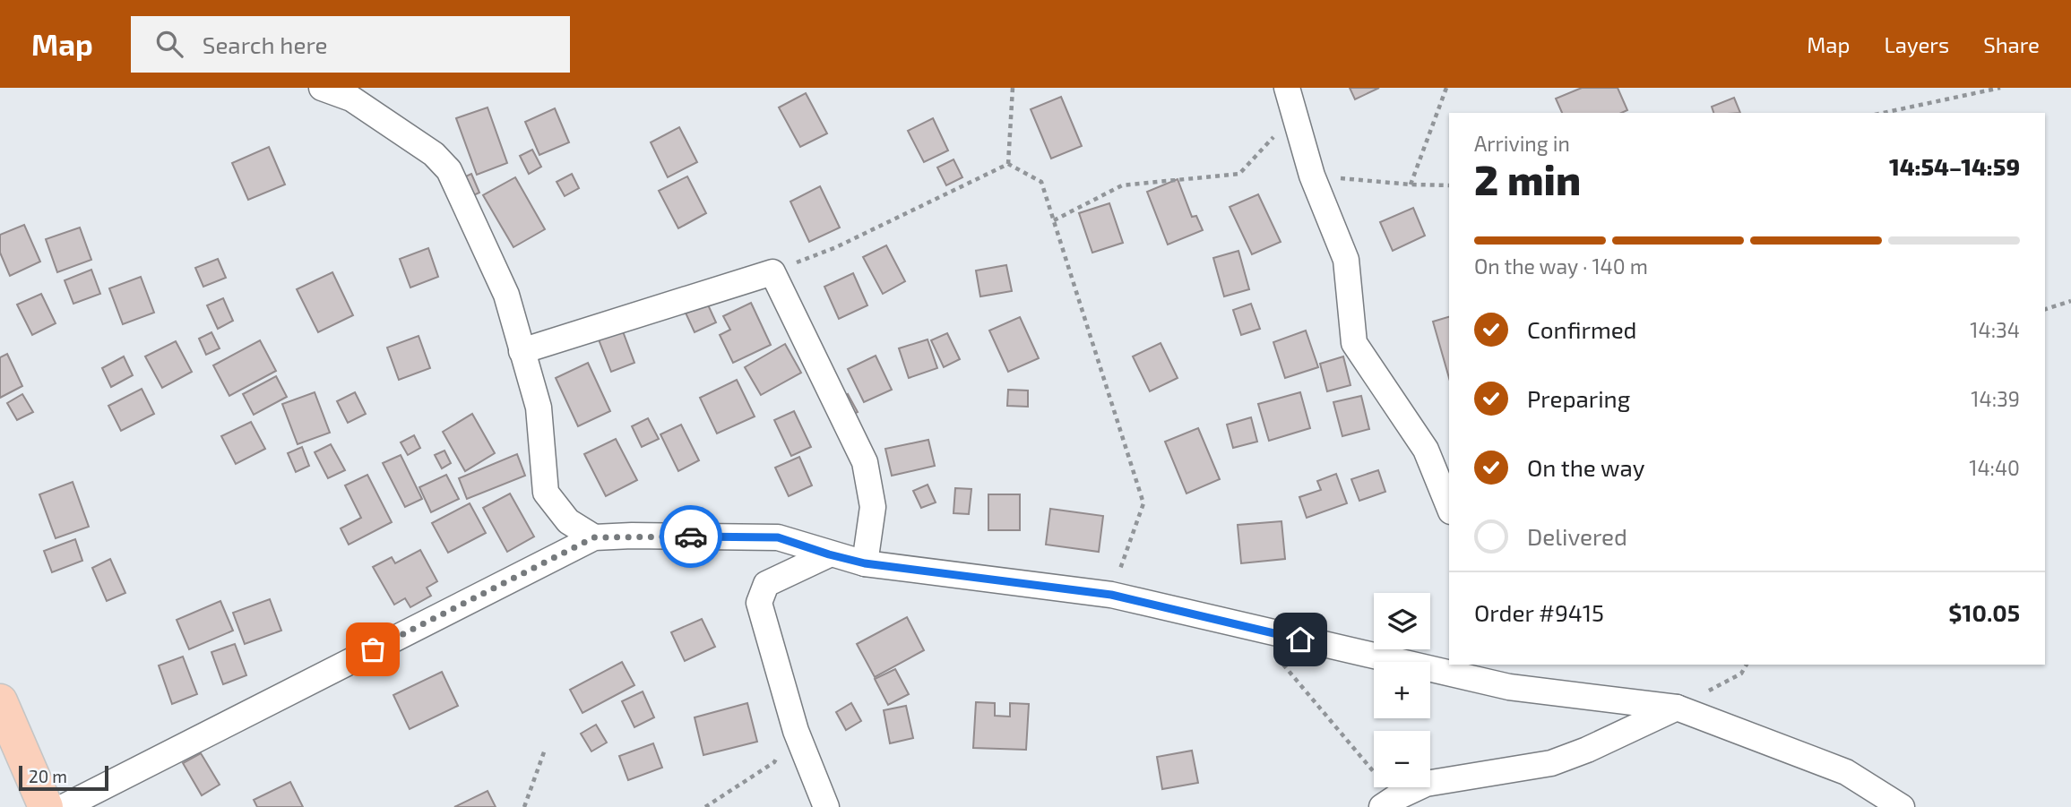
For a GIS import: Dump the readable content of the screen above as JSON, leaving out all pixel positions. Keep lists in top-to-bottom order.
{
  "scale_bar": "20 m",
  "page": {
    "header": "Map",
    "search": "Search here",
    "nav": ["Map", "Layers", "Share"],
    "heading": ["2 min", "Arriving in", "14:54–14:59"],
    "panel": ["Order #9415", "$10.05"],
    "bar": "On the way · 140 m",
    "list": [
      ["Confirmed", "14:34"],
      ["Preparing", "14:39"],
      ["On the way", "14:40"],
      "Delivered"
    ],
    "map_buttons": ["+", "−"],
    "scale": "20 m"
  }
}
